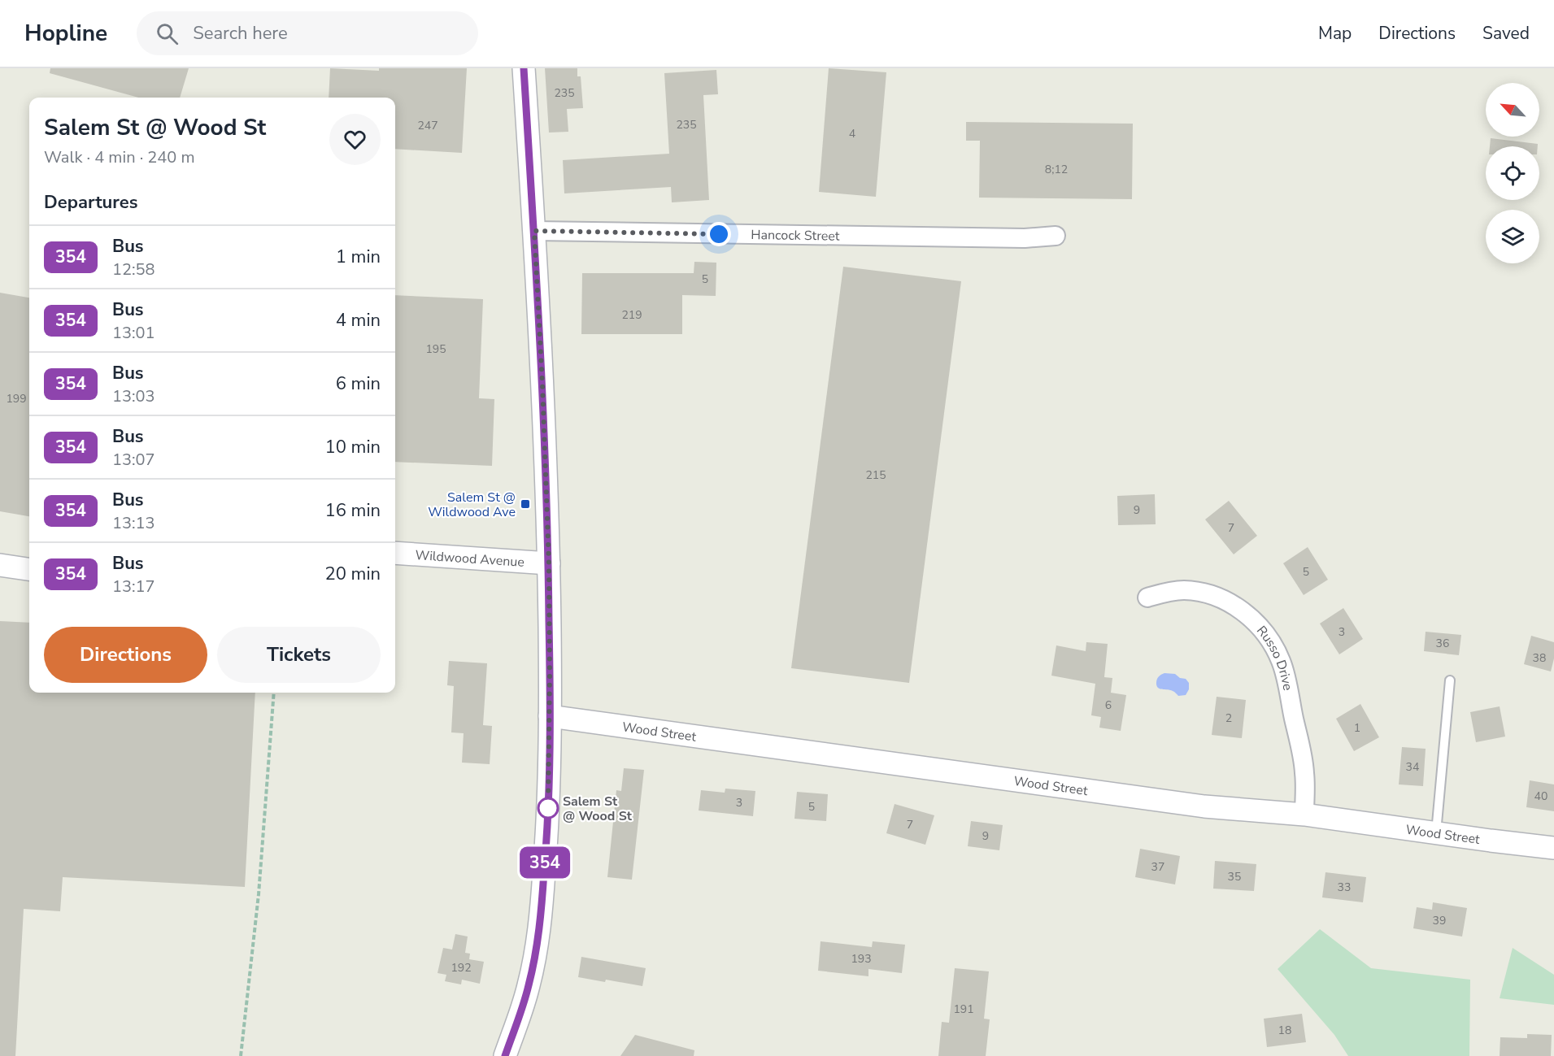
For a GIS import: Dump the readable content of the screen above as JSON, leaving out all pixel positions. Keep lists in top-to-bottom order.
{
  "streets": {
    "street": [
      "Hancock Street",
      "Wildwood Avenue",
      "Russo Drive",
      "Wood Street"
    ]
  },
  "crossings": [
    ["Russo Drive", "Wood Street"]
  ],
  "places": {
    "transit": ["Salem St @ Wildwood Ave"],
    "other": ["Salem St @ Wood St"]
  },
  "lines": ["bus line 354"],
  "house_numbers": [
    "235",
    "235",
    "247",
    "4",
    "8;12",
    "5",
    "219",
    "195",
    "199",
    "215",
    "9",
    "7",
    "5",
    "3",
    "36",
    "38",
    "6",
    "2",
    "1",
    "34",
    "40",
    "3",
    "5",
    "7",
    "9",
    "37",
    "35",
    "33",
    "39",
    "193",
    "192",
    "191",
    "18"
  ],
  "north": "top left",
  "page": {
    "header": "Hopline",
    "search": "Search here",
    "nav": ["Map", "Directions", "Saved"],
    "on_map": "354",
    "heading": [
      ["Salem St @ Wood St", "Walk · 4 min · 240 m"],
      "Departures"
    ],
    "list": [
      {
        "mark": "354",
        "name": "Bus",
        "note": "12:58",
        "value": "1 min"
      },
      {
        "mark": "354",
        "name": "Bus",
        "note": "13:01",
        "value": "4 min"
      },
      {
        "mark": "354",
        "name": "Bus",
        "note": "13:03",
        "value": "6 min"
      },
      {
        "mark": "354",
        "name": "Bus",
        "note": "13:07",
        "value": "10 min"
      },
      {
        "mark": "354",
        "name": "Bus",
        "note": "13:13",
        "value": "16 min"
      },
      {
        "mark": "354",
        "name": "Bus",
        "note": "13:17",
        "value": "20 min"
      }
    ],
    "buttons": ["Directions", "Tickets"]
  }
}
